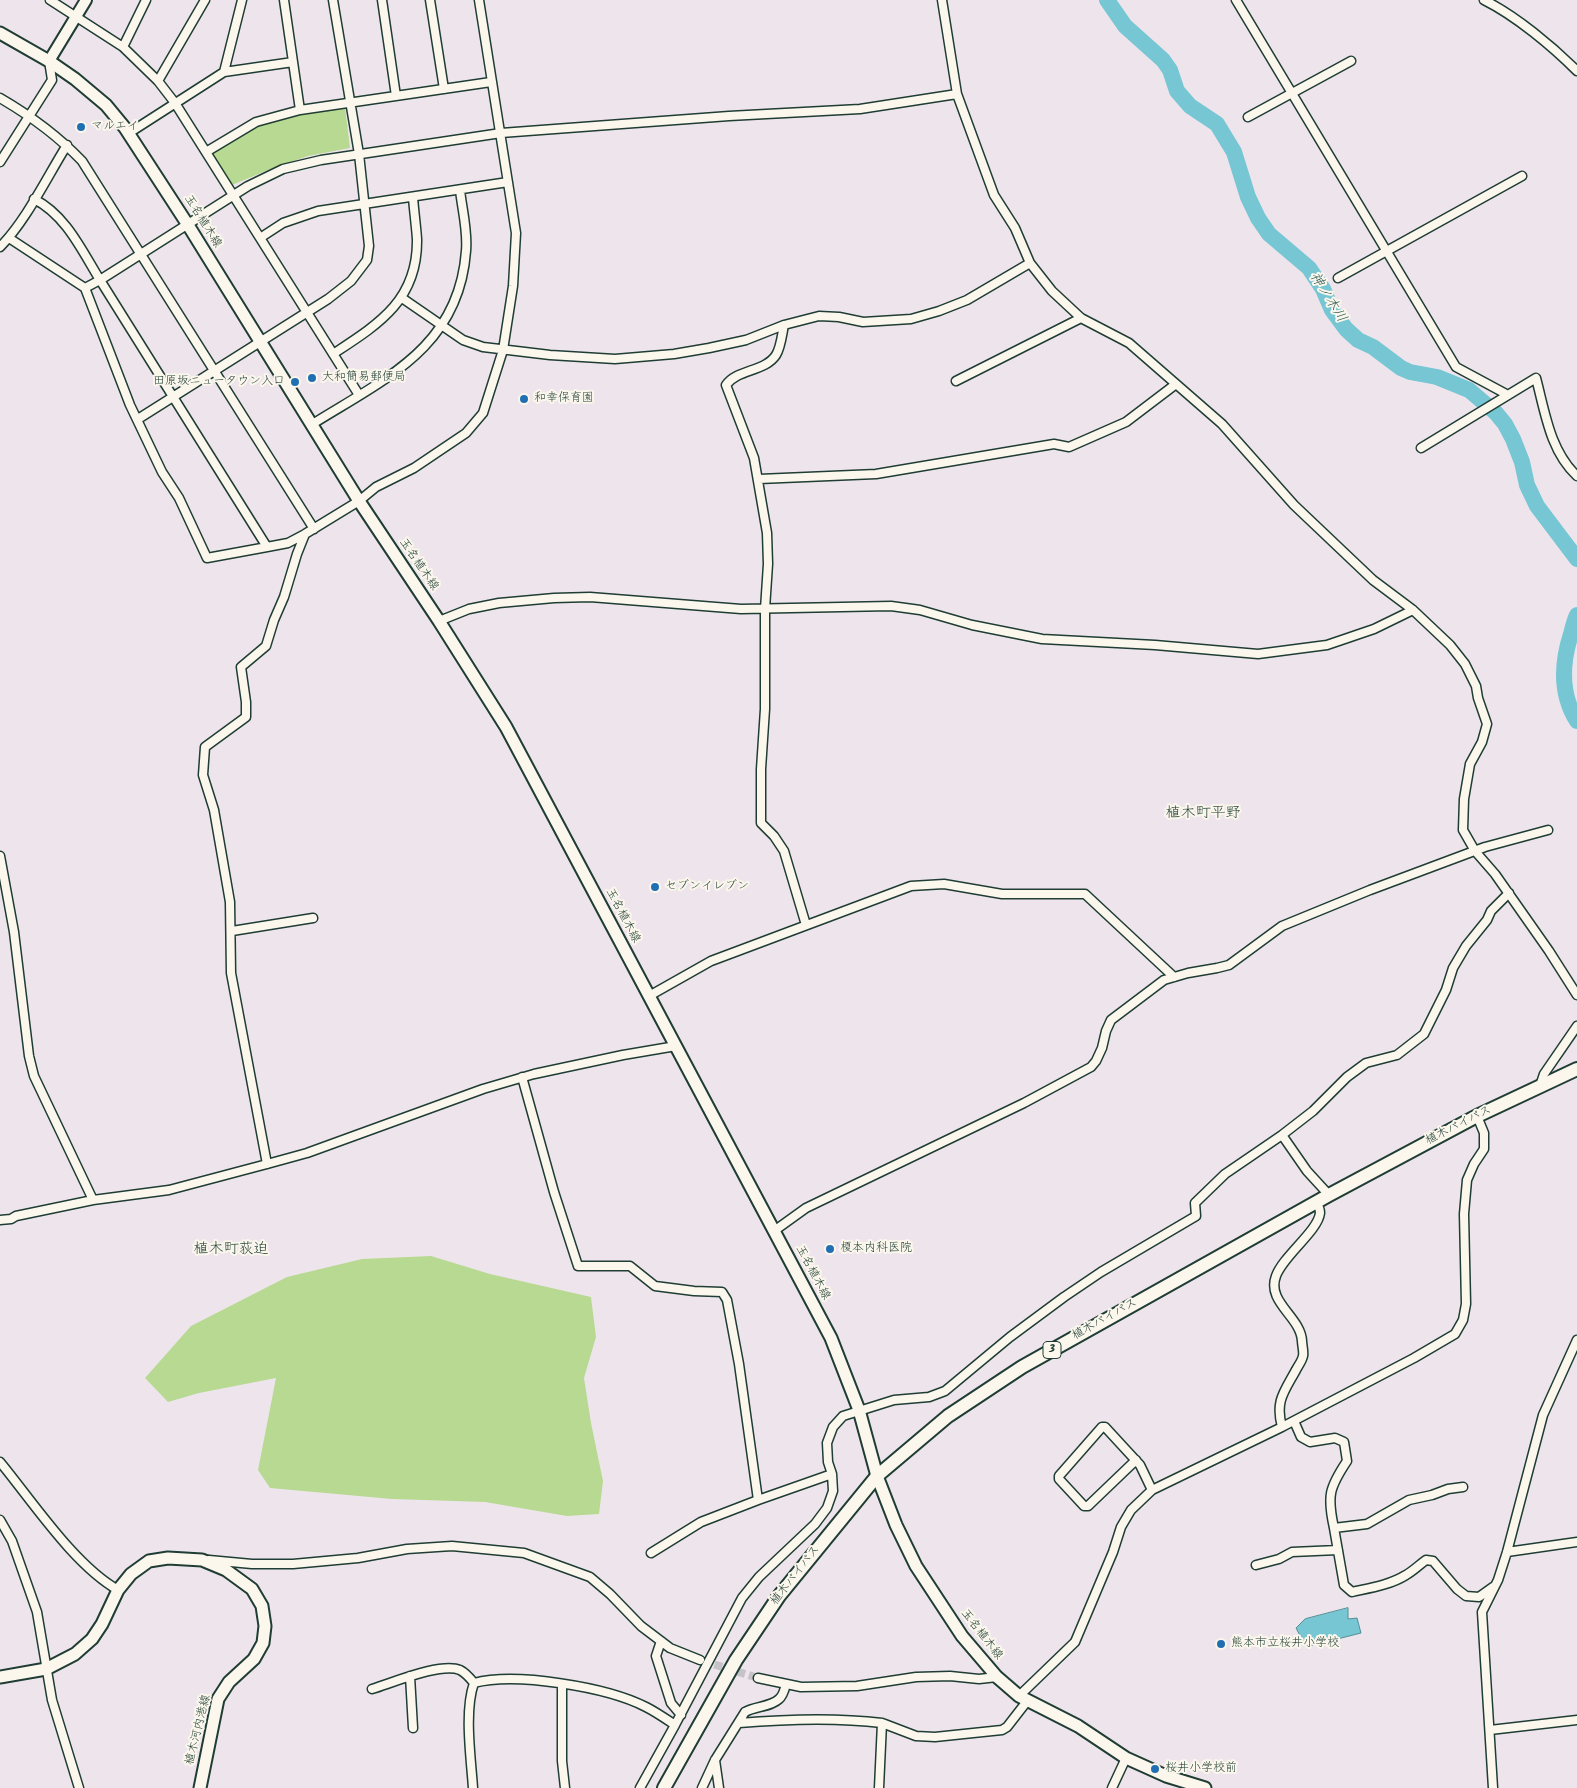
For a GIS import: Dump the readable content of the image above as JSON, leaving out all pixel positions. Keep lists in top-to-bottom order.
{
  "streets": {
    "highway": ["植木バイパス", "3"],
    "main road": ["玉名植木線", "植木河内港線"]
  },
  "crossings": [
    ["玉名植木線", "植木バイパス"]
  ],
  "districts": ["植木町平野", "植木町荻迫"],
  "water": ["神ノ木川"],
  "places": [
    "マルエイ",
    "大和簡易郵便局",
    "田原坂ニュータウン入口",
    "和幸保育園",
    "セブンイレブン",
    "榎本内科医院",
    "熊本市立桜井小学校",
    "桜井小学校前"
  ]
}
